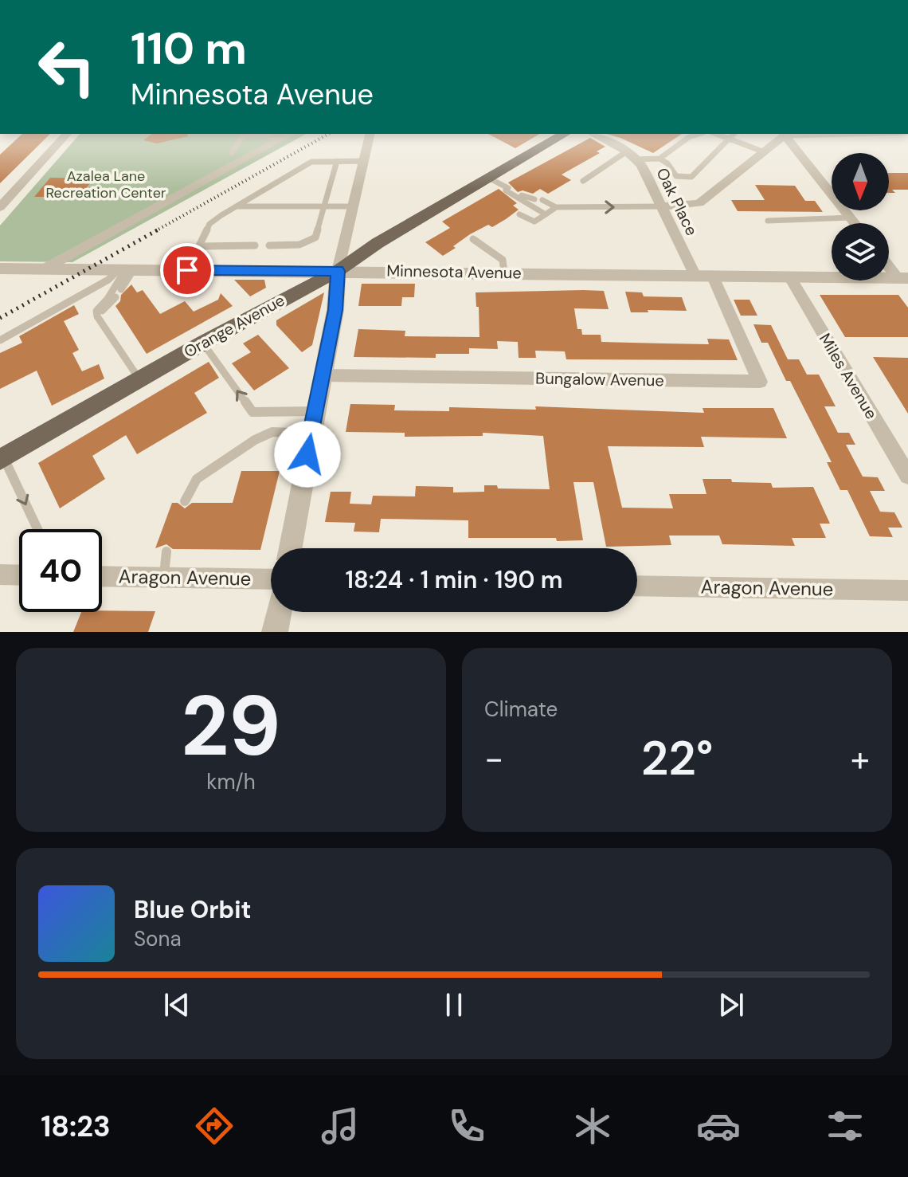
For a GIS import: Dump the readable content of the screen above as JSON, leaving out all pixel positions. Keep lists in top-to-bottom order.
{
  "streets": {
    "main road": ["Orange Avenue"],
    "street": [
      "Oak Place",
      "Minnesota Avenue",
      "Miles Avenue",
      "Bungalow Avenue",
      "Aragon Avenue"
    ]
  },
  "crossings": [
    ["Oak Place", "Minnesota Avenue"],
    ["Minnesota Avenue", "Orange Avenue"],
    ["Minnesota Avenue", "Miles Avenue"],
    ["Minnesota Avenue", "Bungalow Avenue"]
  ],
  "parks": ["Azalea Lane Recreation Center"],
  "north": "bottom",
  "page": {
    "turn": ["110 m", "Minnesota Avenue"],
    "limit": "40",
    "trip": "18:24 · 1 min · 190 m",
    "tile": [
      ["29", "km/h"],
      "Climate"
    ],
    "heat": ["−", "22°", "+"],
    "song": ["Blue Orbit", "Sona"],
    "tabs": "18:23"
  }
}
